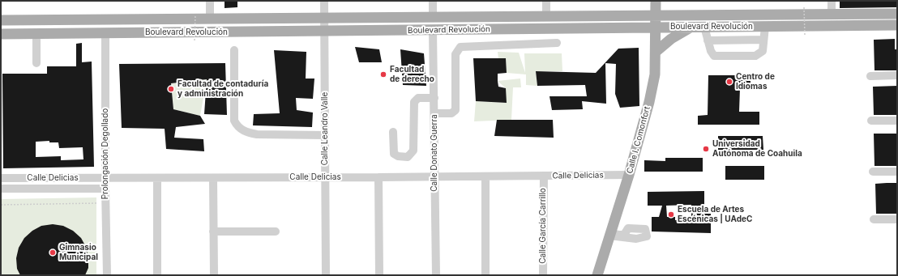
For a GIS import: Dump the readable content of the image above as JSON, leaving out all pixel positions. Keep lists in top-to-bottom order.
{
  "streets": {
    "main road": ["Boulevard Revolución", "Calle I. Comonfort"],
    "street": [
      "Calle Leandro Valle",
      "Calle Donato Guerra",
      "Prolongación Degollado",
      "Calle Delicias",
      "Calle García Carrillo"
    ]
  },
  "crossings": [
    ["Boulevard Revolución", "Calle Leandro Valle"],
    ["Boulevard Revolución", "Calle I. Comonfort"],
    ["Boulevard Revolución", "Calle Donato Guerra"],
    ["Boulevard Revolución", "Prolongación Degollado"],
    ["Calle Leandro Valle", "Calle Delicias"],
    ["Calle I. Comonfort", "Calle Delicias"],
    ["Calle Donato Guerra", "Calle Delicias"],
    ["Prolongación Degollado", "Calle Delicias"],
    ["Calle Delicias", "Calle García Carrillo"]
  ],
  "places": [
    "Facultad de derecho",
    "Centro de Idiomas",
    "Facultad de contaduría y administración",
    "Universidad Autónoma de Coahuila",
    "Escuela de Artes Escénicas | UAdeC",
    "Gimnasio Municipal"
  ]
}
